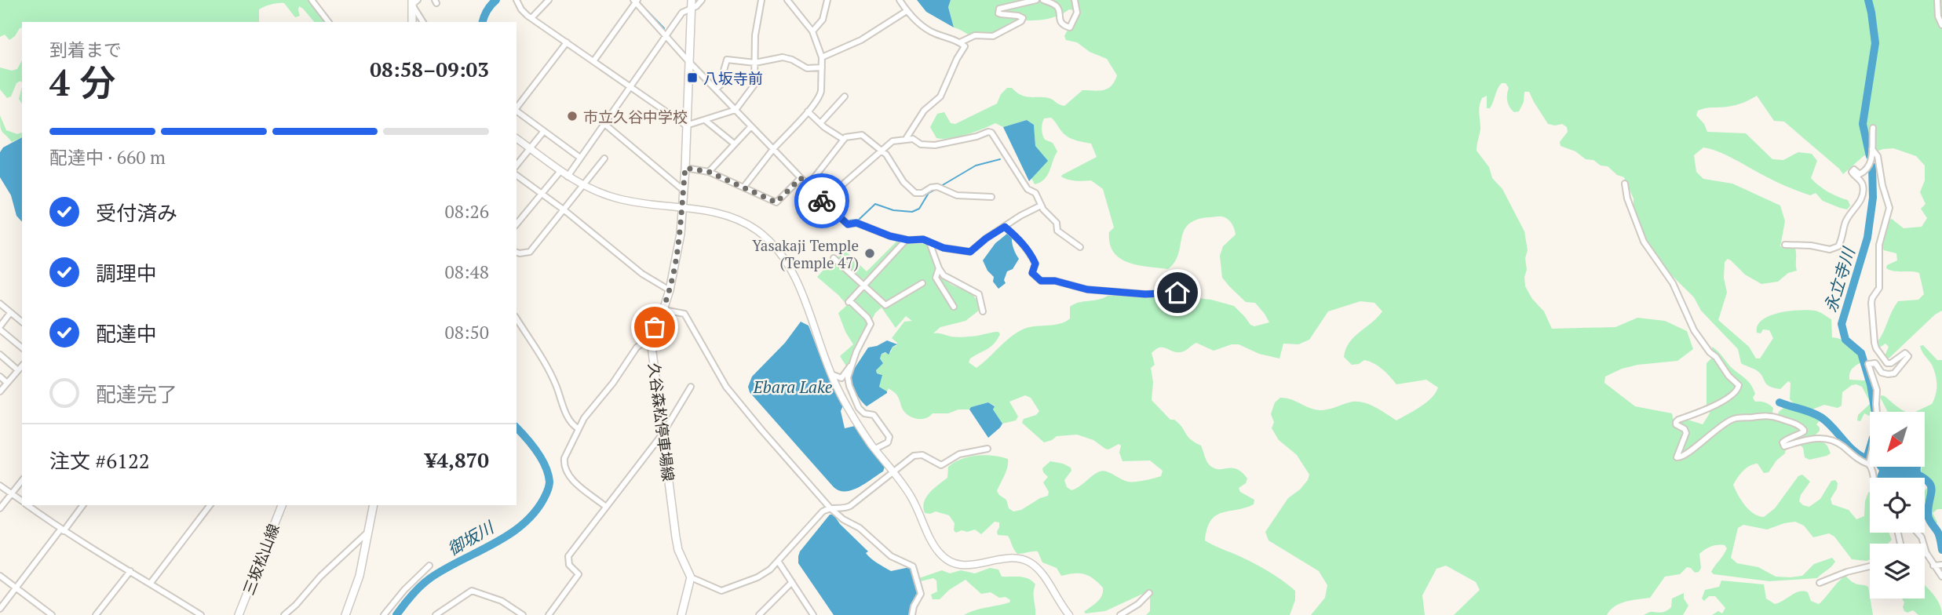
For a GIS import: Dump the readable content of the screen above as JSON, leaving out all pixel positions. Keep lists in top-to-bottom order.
{
  "streets": {
    "main road": ["久谷森松停車場線", "三坂松山線"]
  },
  "water": ["永立寺川", "Ebara Lake", "御坂川"],
  "places": {
    "transit": ["八坂寺前"],
    "other": ["市立久谷中学校", "Yasakaji Temple (Temple 47)"]
  },
  "north": "bottom left",
  "page": {
    "heading": ["4 分", "到着まで", "08:58–09:03"],
    "panel": ["注文 #6122", "¥4,870"],
    "bar": "配達中 · 660 m",
    "list": [
      ["受付済み", "08:26"],
      ["調理中", "08:48"],
      ["配達中", "08:50"],
      "配達完了"
    ]
  }
}
